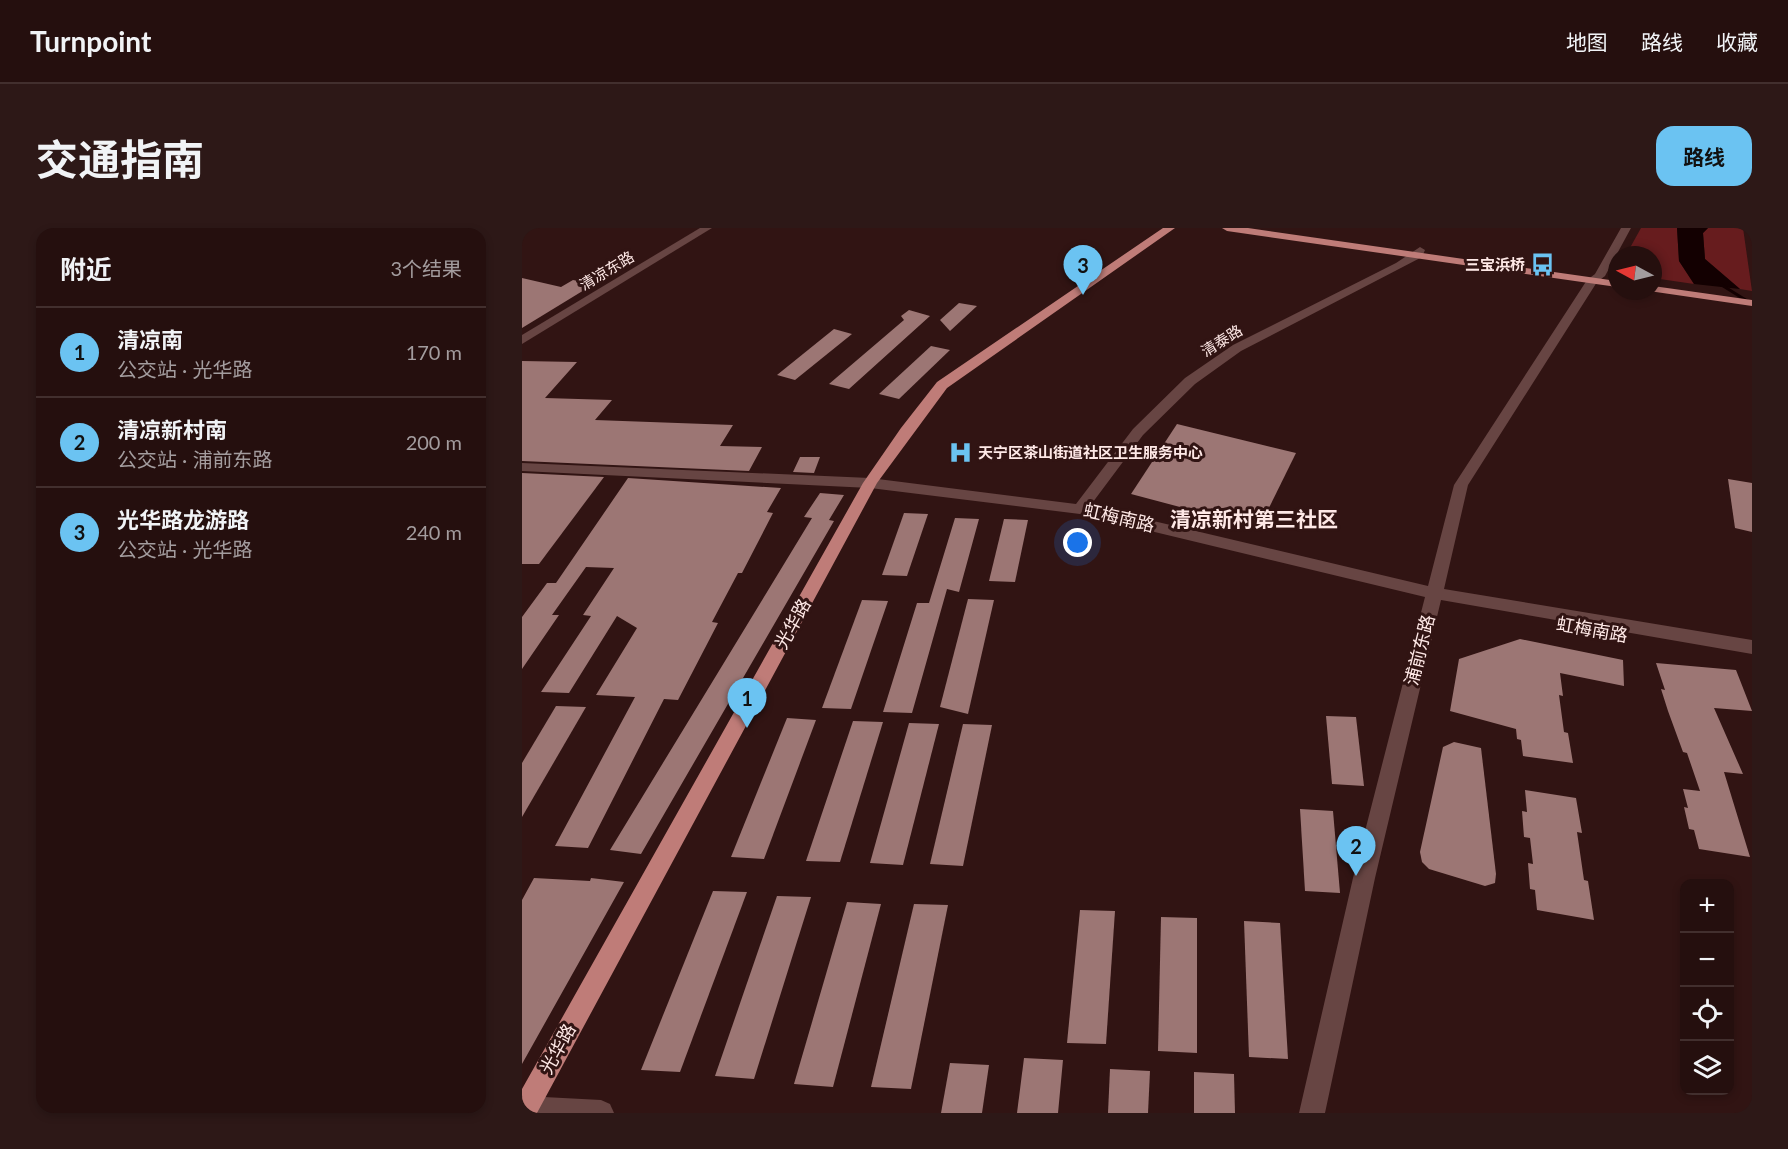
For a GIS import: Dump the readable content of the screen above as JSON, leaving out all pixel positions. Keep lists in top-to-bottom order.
{
  "streets": {
    "main road": ["光华路"],
    "street": [
      "清凉东路",
      "清泰路",
      "虹梅南路",
      "浦前东路"
    ]
  },
  "crossings": [
    ["清泰路", "虹梅南路"],
    ["虹梅南路", "光华路"],
    ["虹梅南路", "浦前东路"]
  ],
  "districts": ["清凉新村第三社区"],
  "places": {
    "bus stop": ["三宝浜桥"],
    "hospital": ["天宁区茶山街道社区卫生服务中心"]
  },
  "north": "left",
  "page": {
    "header": "Turnpoint",
    "nav": ["地图", "路线", "收藏"],
    "title": "交通指南",
    "buttons": "路线",
    "heading": ["附近", "3个结果"],
    "pins": ["3", "1", "2"],
    "list": [
      {
        "mark": "1",
        "name": "清凉南",
        "note": "公交站 · 光华路",
        "value": "170 m"
      },
      {
        "mark": "2",
        "name": "清凉新村南",
        "note": "公交站 · 浦前东路",
        "value": "200 m"
      },
      {
        "mark": "3",
        "name": "光华路龙游路",
        "note": "公交站 · 光华路",
        "value": "240 m"
      }
    ],
    "map_buttons": ["+", "−"]
  }
}
